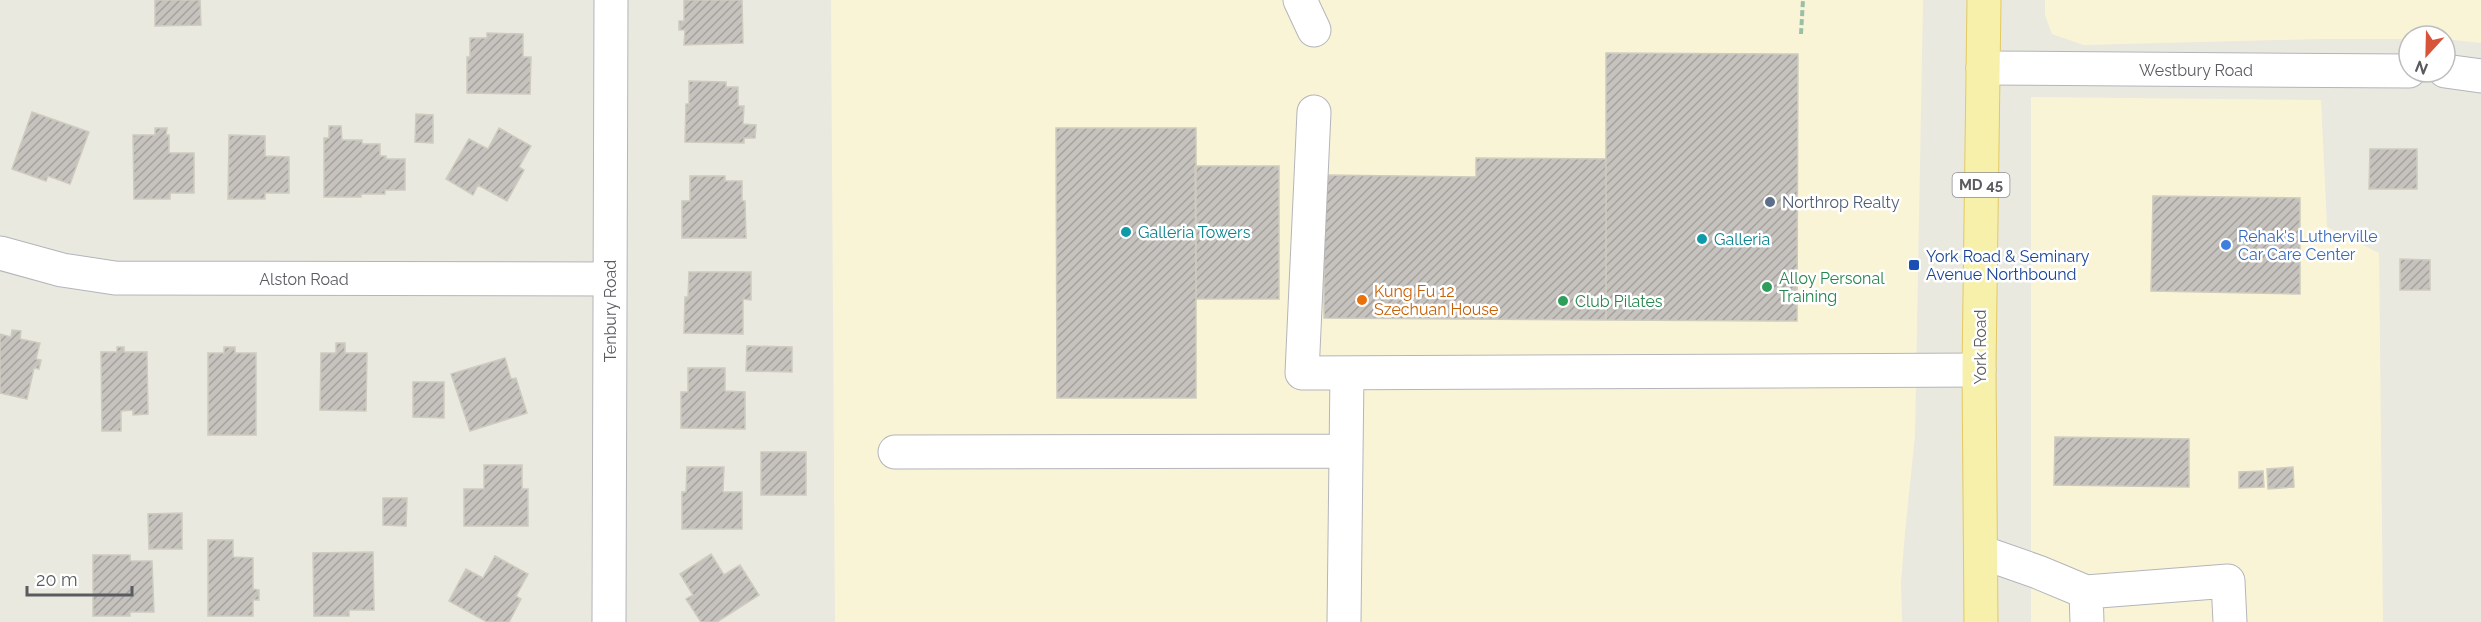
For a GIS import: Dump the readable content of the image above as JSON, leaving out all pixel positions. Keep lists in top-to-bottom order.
{
  "streets": {
    "main road": ["MD 45", "York Road"],
    "street": ["Westbury Road", "Alston Road", "Tenbury Road"]
  },
  "crossings": [
    ["Westbury Road", "York Road"],
    ["Alston Road", "Tenbury Road"]
  ],
  "places": {
    "other": [
      "Northrop Realty",
      "Galleria Towers",
      "Galleria",
      "Rehak's Lutherville Car Care Center",
      "Alloy Personal Training",
      "Kung Fu 12 Szechuan House",
      "Club Pilates"
    ],
    "transit": ["York Road & Seminary Avenue Northbound"]
  },
  "scale_bar": "20 m",
  "north": "bottom"
}
